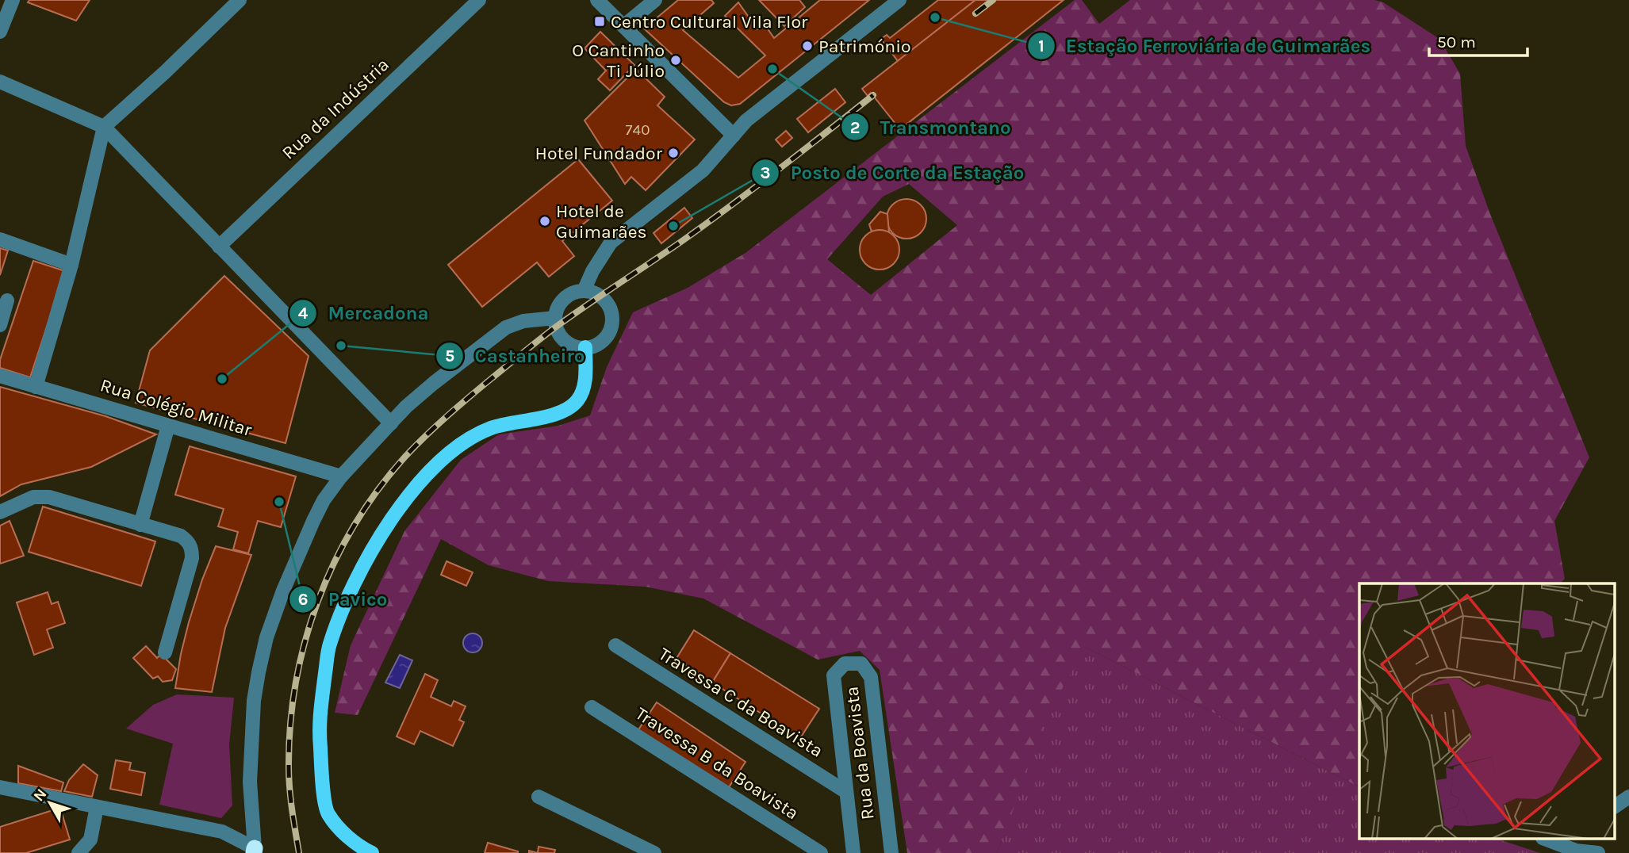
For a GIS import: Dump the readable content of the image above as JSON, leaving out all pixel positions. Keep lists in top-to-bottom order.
{
  "streets": {
    "street": [
      "Rua da Indústria",
      "Rua Colégio Militar",
      "Travessa C da Boavista",
      "Rua da Boavista",
      "Travessa B da Boavista"
    ]
  },
  "crossings": [
    ["Travessa C da Boavista", "Rua da Boavista"]
  ],
  "places": {
    "other": [
      "Estação Ferroviária de Guimarães",
      "Património",
      "O Cantinho Ti Júlio",
      "Transmontano",
      "Hotel Fundador",
      "Hotel de Guimarães",
      "Posto de Corte da Estação",
      "Castanheiro",
      "Mercadona",
      "Pavico"
    ],
    "transit": ["Centro Cultural Vila Flor"]
  },
  "house_numbers": ["740"],
  "scale_bar": "50 m",
  "north": "top left"
}
